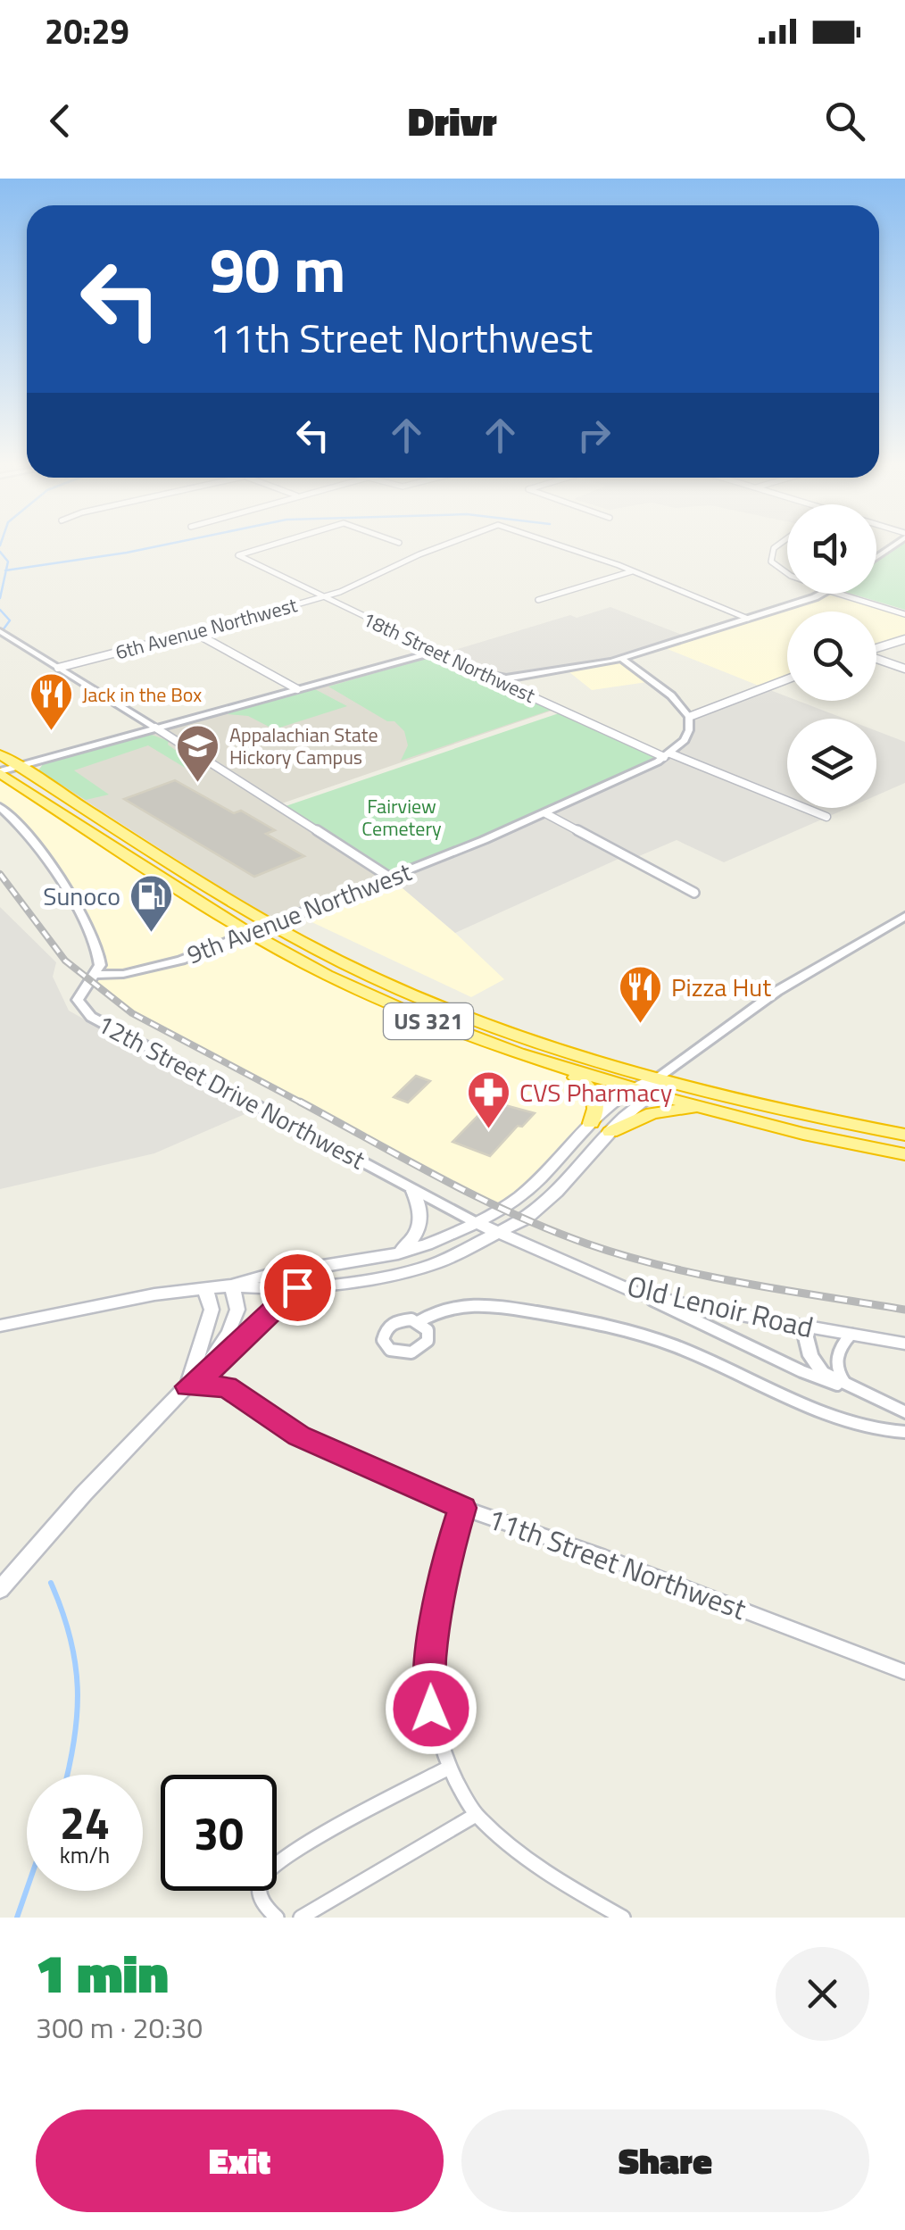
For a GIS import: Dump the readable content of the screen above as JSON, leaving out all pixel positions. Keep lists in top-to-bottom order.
{
  "streets": {
    "highway": ["US 321"],
    "main road": ["12th Street Drive Northwest", "Old Lenoir Road"],
    "street": [
      "6th Avenue Northwest",
      "18th Street Northwest",
      "9th Avenue Northwest",
      "11th Street Northwest"
    ]
  },
  "crossings": [
    ["6th Avenue Northwest", "18th Street Northwest"],
    ["18th Street Northwest", "9th Avenue Northwest"],
    ["9th Avenue Northwest", "US 321"],
    ["9th Avenue Northwest", "12th Street Drive Northwest"],
    ["12th Street Drive Northwest", "Old Lenoir Road"]
  ],
  "parks": ["Fairview Cemetery"],
  "places": {
    "restaurant": ["Jack in the Box", "Pizza Hut"],
    "school or university": ["Appalachian State Hickory Campus"],
    "fuel station": ["Sunoco"],
    "pharmacy": ["CVS Pharmacy"]
  },
  "page": {
    "status": "20:29",
    "header": "Drivr",
    "turn": ["90 m", "11th Street Northwest"],
    "speed": "24 km/h",
    "limit": "30",
    "heading": ["1 min", "300 m · 20:30"],
    "buttons": ["Exit", "Share"]
  }
}
